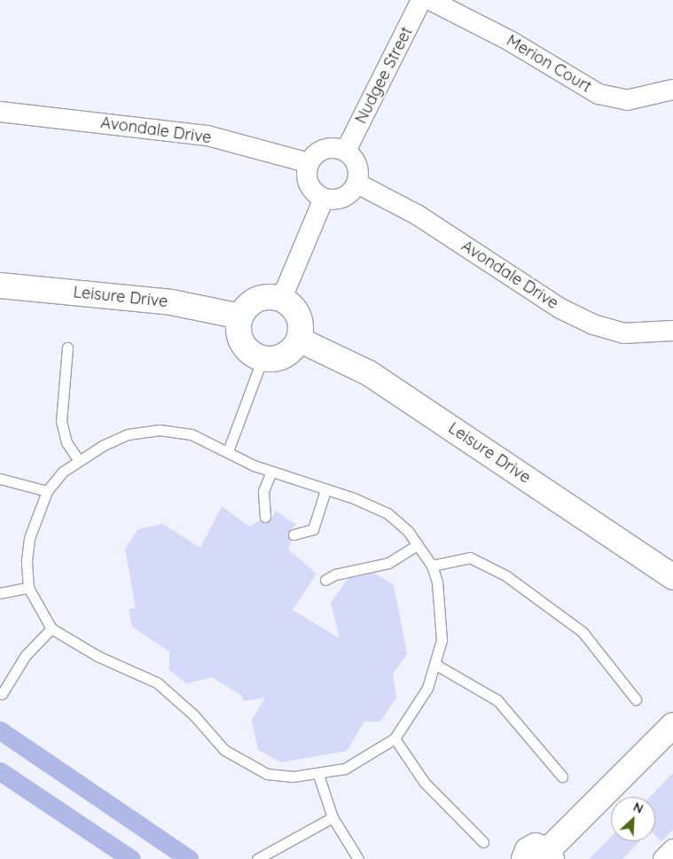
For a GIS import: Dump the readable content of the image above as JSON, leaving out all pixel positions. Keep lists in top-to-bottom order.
{
  "streets": {
    "street": [
      "Merion Court",
      "Nudgee Street",
      "Avondale Drive",
      "Leisure Drive"
    ]
  },
  "crossings": [
    ["Nudgee Street", "Avondale Drive"]
  ],
  "north": "top right"
}
